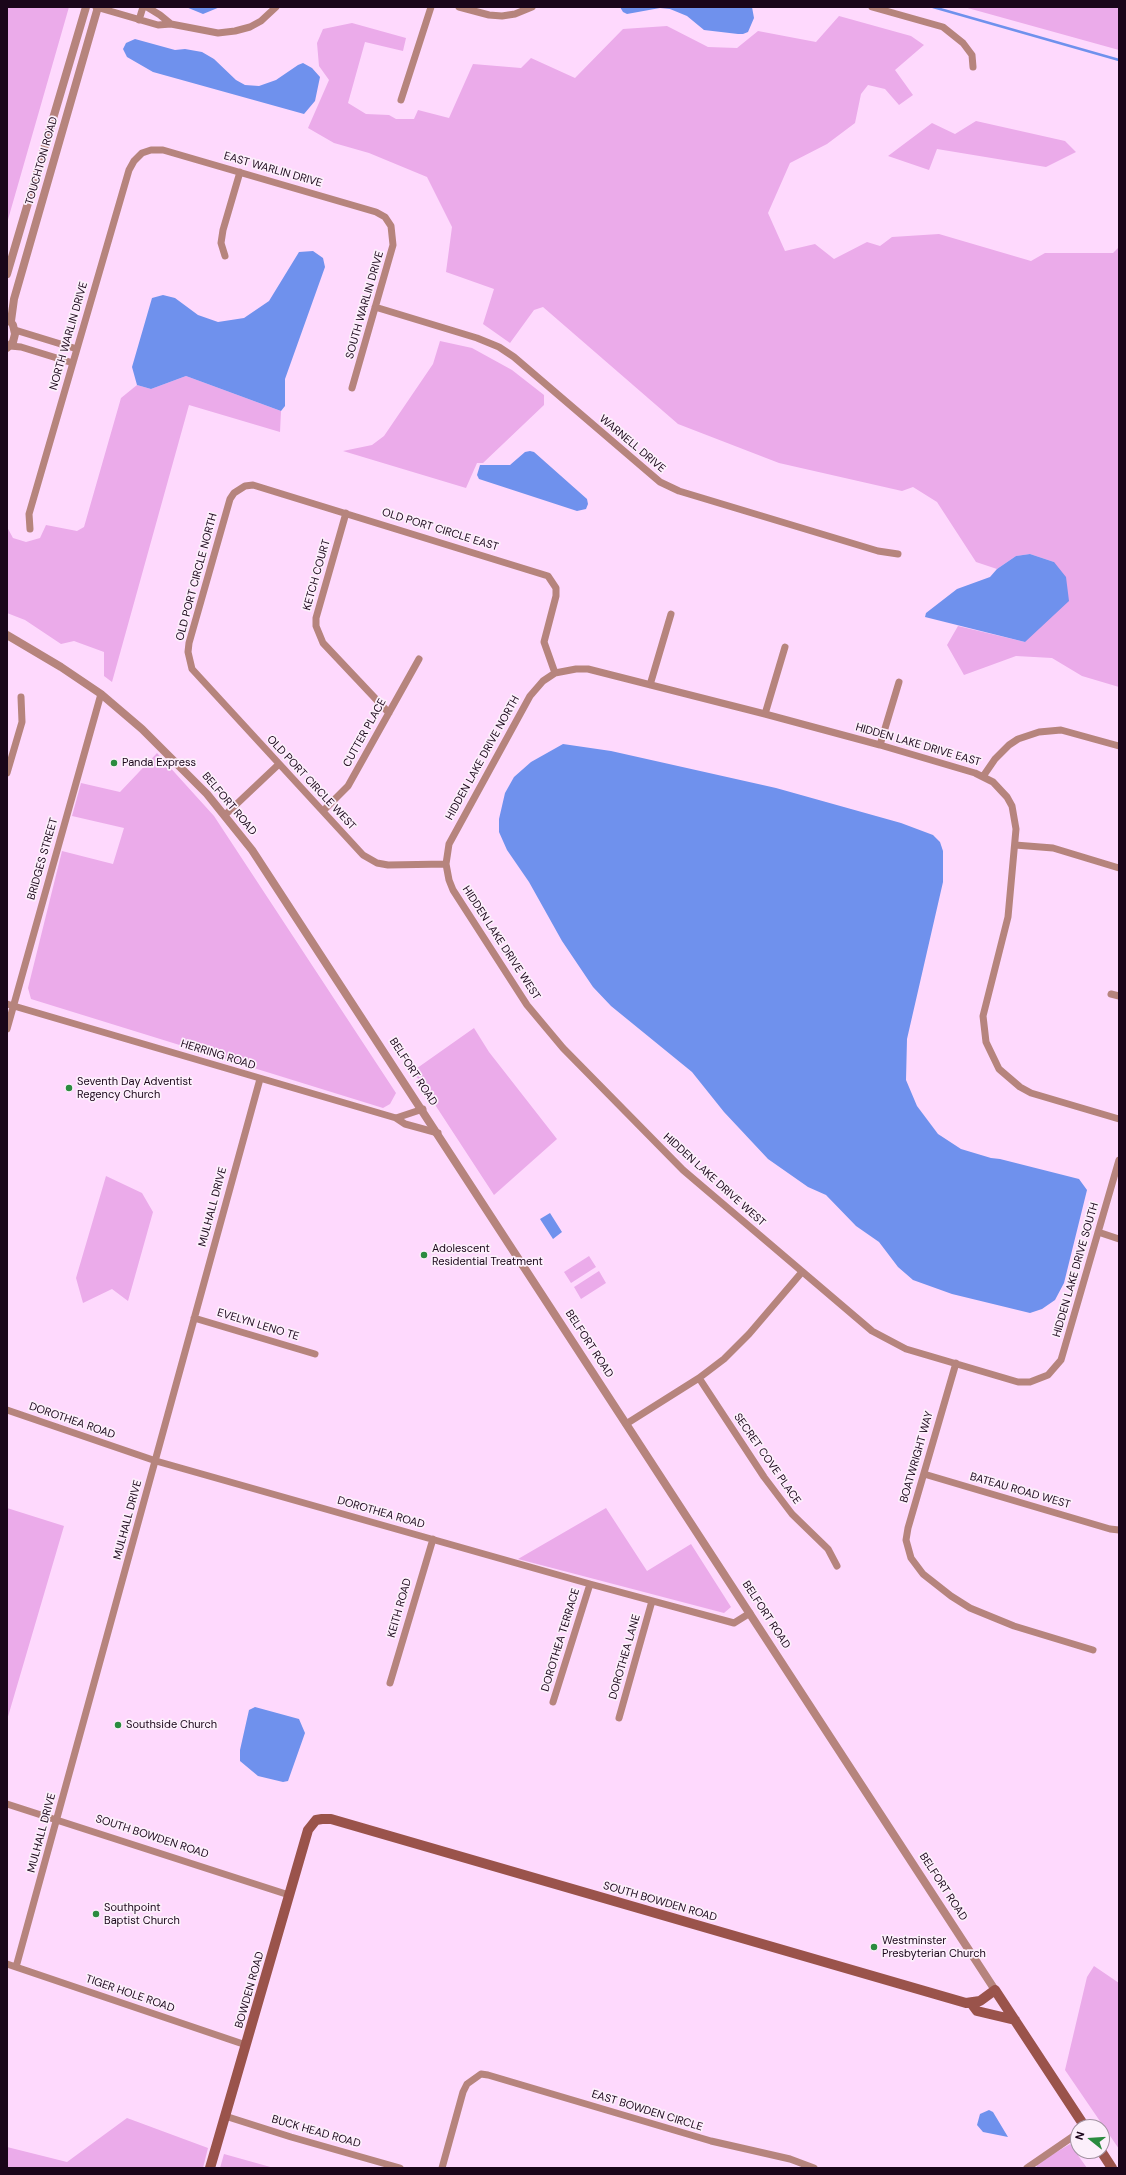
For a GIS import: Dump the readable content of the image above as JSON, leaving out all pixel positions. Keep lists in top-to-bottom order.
{
  "streets": {
    "main road": ["BELFORT ROAD", "SOUTH BOWDEN ROAD", "BOWDEN ROAD"],
    "street": [
      "TOUCHTON ROAD",
      "EAST WARLIN DRIVE",
      "SOUTH WARLIN DRIVE",
      "NORTH WARLIN DRIVE",
      "WARNELL DRIVE",
      "OLD PORT CIRCLE EAST",
      "KETCH COURT",
      "OLD PORT CIRCLE NORTH",
      "CUTTER PLACE",
      "HIDDEN LAKE DRIVE EAST",
      "HIDDEN LAKE DRIVE NORTH",
      "OLD PORT CIRCLE WEST",
      "BRIDGES STREET",
      "HIDDEN LAKE DRIVE WEST",
      "HERRING ROAD",
      "MULHALL DRIVE",
      "HIDDEN LAKE DRIVE SOUTH",
      "EVELYN LENO TE",
      "DOROTHEA ROAD",
      "BOATWRIGHT WAY",
      "SECRET COVE PLACE",
      "BATEAU ROAD WEST",
      "KEITH ROAD",
      "DOROTHEA TERRACE",
      "DOROTHEA LANE",
      "TIGER HOLE ROAD",
      "EAST BOWDEN CIRCLE",
      "BUCK HEAD ROAD"
    ]
  },
  "crossings": [
    ["EAST WARLIN DRIVE", "SOUTH WARLIN DRIVE"],
    ["EAST WARLIN DRIVE", "NORTH WARLIN DRIVE"],
    ["SOUTH WARLIN DRIVE", "WARNELL DRIVE"],
    ["OLD PORT CIRCLE EAST", "KETCH COURT"],
    ["OLD PORT CIRCLE EAST", "OLD PORT CIRCLE NORTH"],
    ["OLD PORT CIRCLE EAST", "HIDDEN LAKE DRIVE EAST"],
    ["OLD PORT CIRCLE EAST", "HIDDEN LAKE DRIVE NORTH"],
    ["KETCH COURT", "CUTTER PLACE"],
    ["OLD PORT CIRCLE NORTH", "OLD PORT CIRCLE WEST"],
    ["CUTTER PLACE", "OLD PORT CIRCLE WEST"],
    ["HIDDEN LAKE DRIVE EAST", "HIDDEN LAKE DRIVE NORTH"],
    ["HIDDEN LAKE DRIVE NORTH", "OLD PORT CIRCLE WEST"],
    ["HIDDEN LAKE DRIVE NORTH", "HIDDEN LAKE DRIVE WEST"],
    ["OLD PORT CIRCLE WEST", "HIDDEN LAKE DRIVE WEST"],
    ["BELFORT ROAD", "BRIDGES STREET"],
    ["BELFORT ROAD", "HERRING ROAD"],
    ["BELFORT ROAD", "DOROTHEA ROAD"],
    ["BRIDGES STREET", "HERRING ROAD"],
    ["HIDDEN LAKE DRIVE WEST", "HIDDEN LAKE DRIVE SOUTH"],
    ["HIDDEN LAKE DRIVE WEST", "BOATWRIGHT WAY"],
    ["HERRING ROAD", "MULHALL DRIVE"],
    ["MULHALL DRIVE", "EVELYN LENO TE"],
    ["MULHALL DRIVE", "DOROTHEA ROAD"],
    ["MULHALL DRIVE", "SOUTH BOWDEN ROAD"],
    ["MULHALL DRIVE", "TIGER HOLE ROAD"],
    ["DOROTHEA ROAD", "KEITH ROAD"],
    ["DOROTHEA ROAD", "DOROTHEA TERRACE"],
    ["DOROTHEA ROAD", "DOROTHEA LANE"],
    ["BOATWRIGHT WAY", "BATEAU ROAD WEST"],
    ["SOUTH BOWDEN ROAD", "BOWDEN ROAD"],
    ["BOWDEN ROAD", "TIGER HOLE ROAD"],
    ["BOWDEN ROAD", "BUCK HEAD ROAD"]
  ],
  "places": [
    "Panda Express",
    "Seventh Day Adventist Regency Church",
    "Adolescent Residential Treatment",
    "Southside Church",
    "Southpoint Baptist Church",
    "Westminster Presbyterian Church"
  ],
  "north": "left"
}
